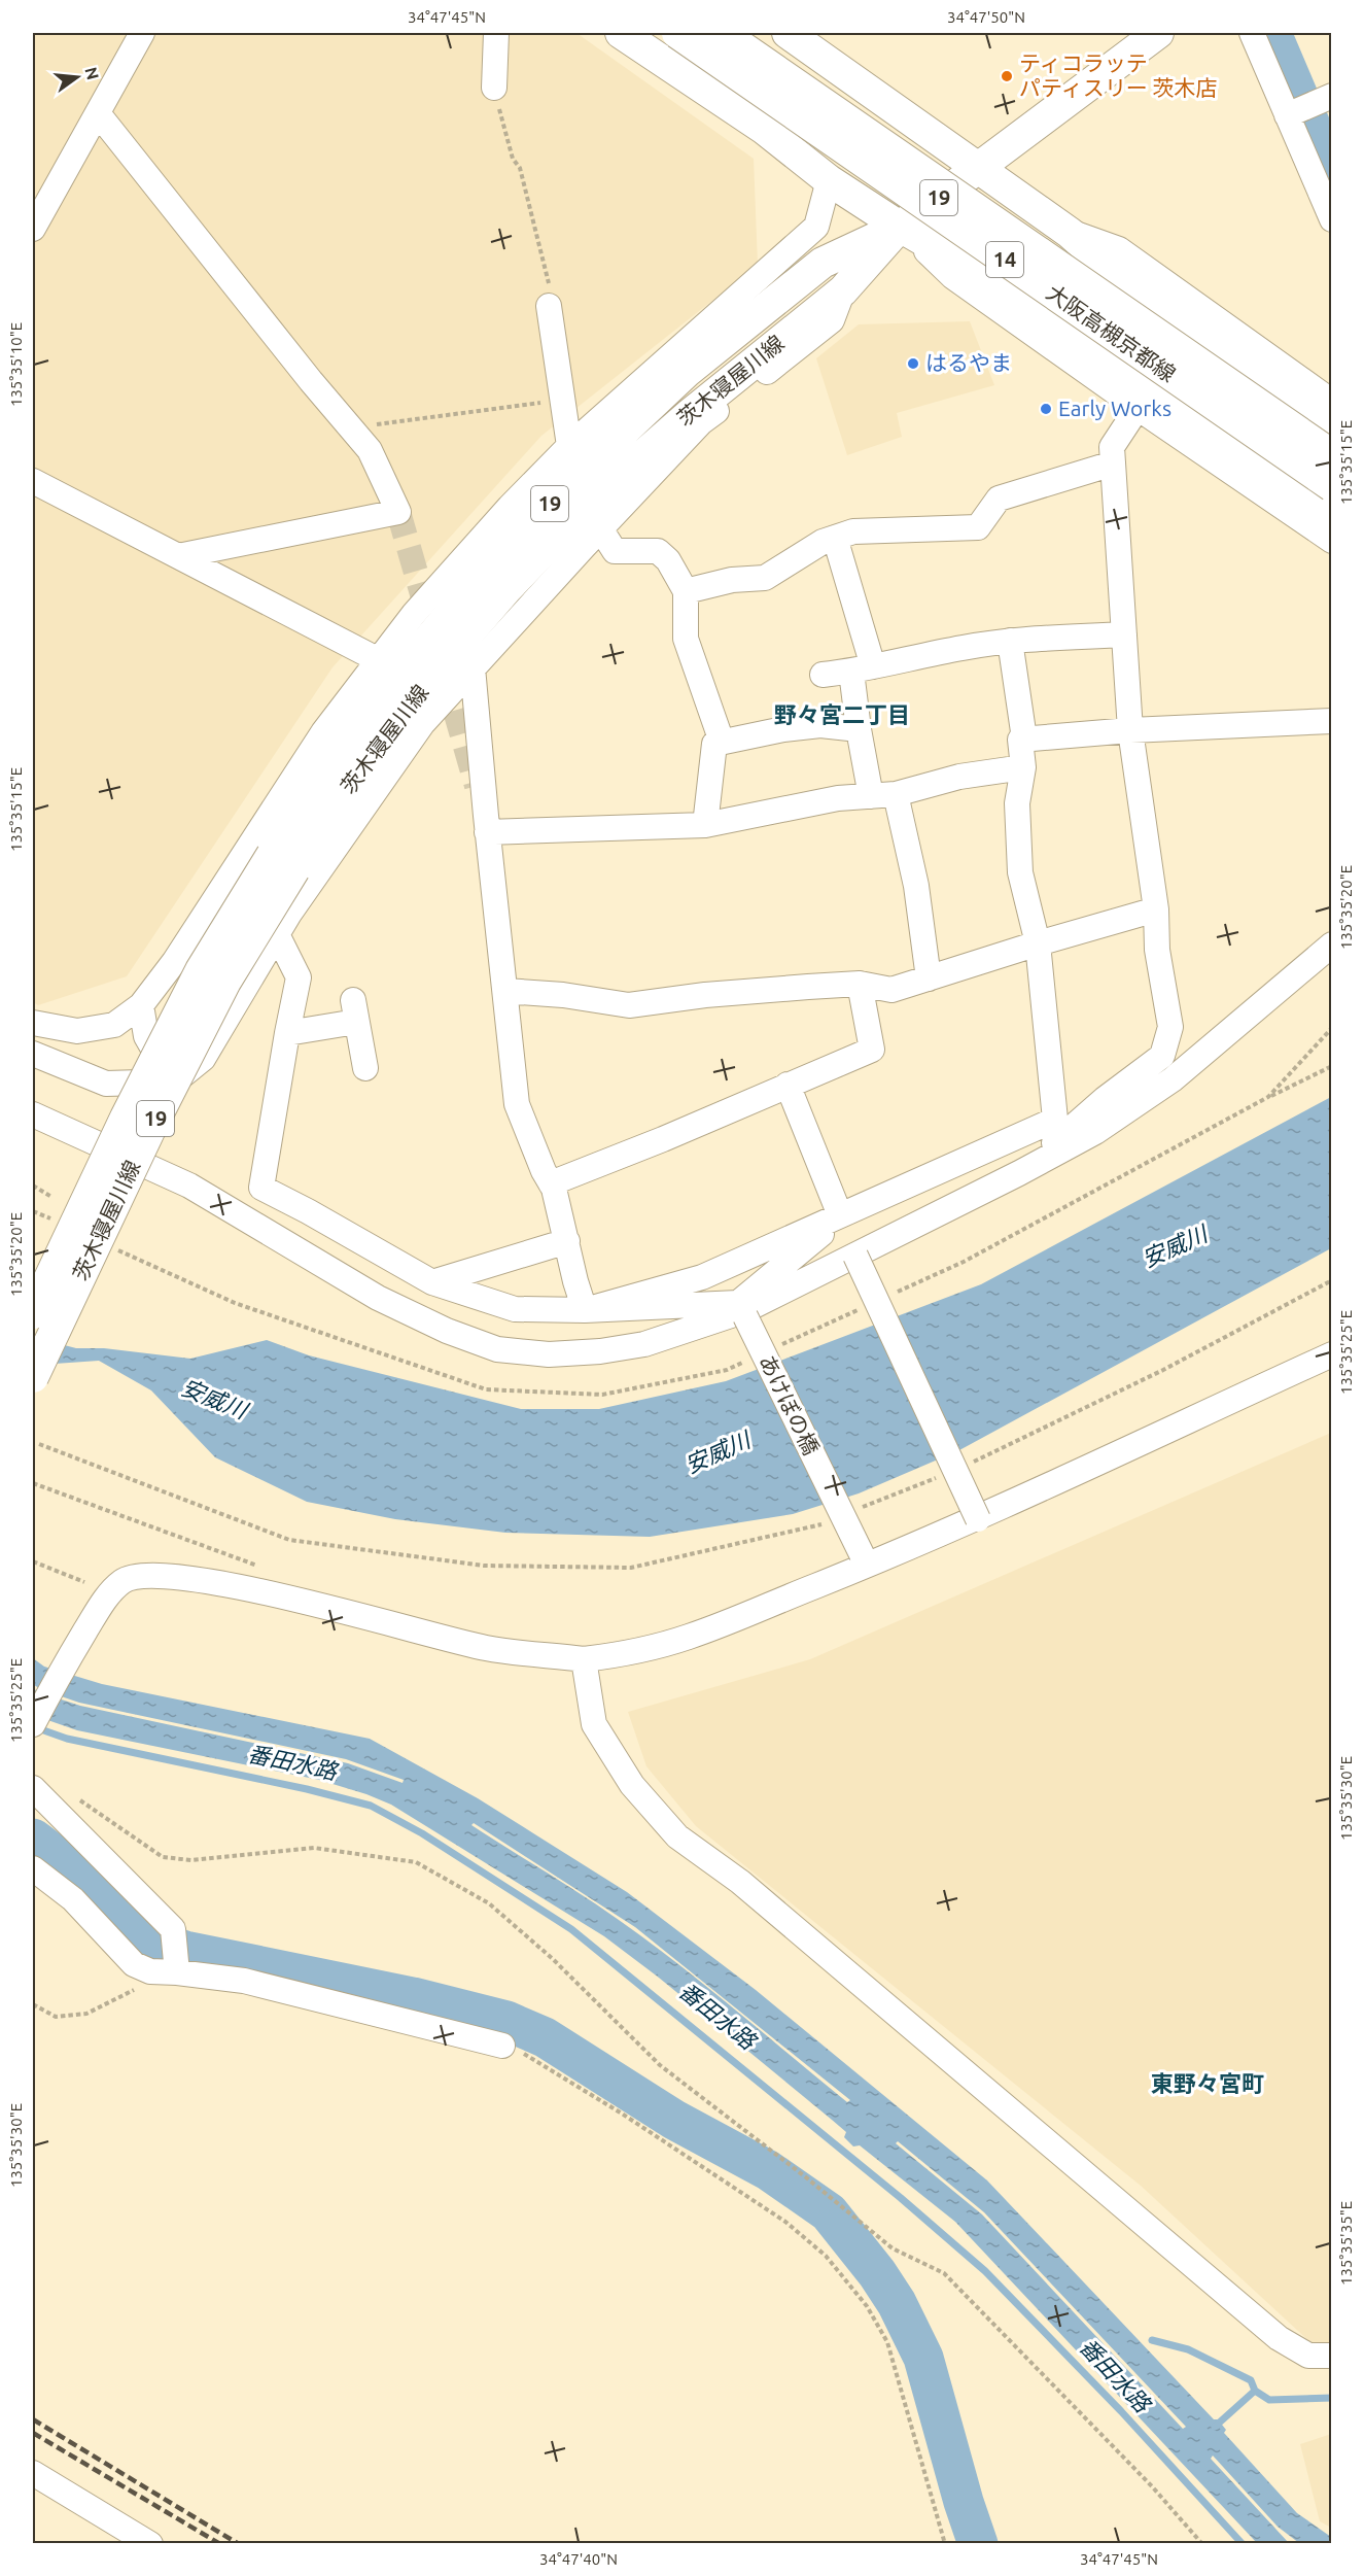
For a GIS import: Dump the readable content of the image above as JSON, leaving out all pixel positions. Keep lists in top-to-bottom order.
{
  "streets": {
    "main road": [
      "19",
      "14",
      "大阪高槻京都線",
      "茨木寝屋川線"
    ],
    "street": ["あけぼの橋"]
  },
  "crossings": [
    ["14", "大阪高槻京都線"],
    ["14", "茨木寝屋川線"]
  ],
  "districts": ["野々宮二丁目", "東野々宮町"],
  "water": ["安威川", "番田水路"],
  "places": ["ティコラッテ パティスリー 茨木店", "はるやま", "Early Works"],
  "north": "right",
  "coordinates": [
    "34°47'45\"N",
    "34°47'50\"N",
    "135°35'10\"E",
    "135°35'15\"E",
    "135°35'20\"E",
    "135°35'25\"E",
    "135°35'30\"E",
    "135°35'35\"E",
    "34°47'40\"N"
  ]
}
